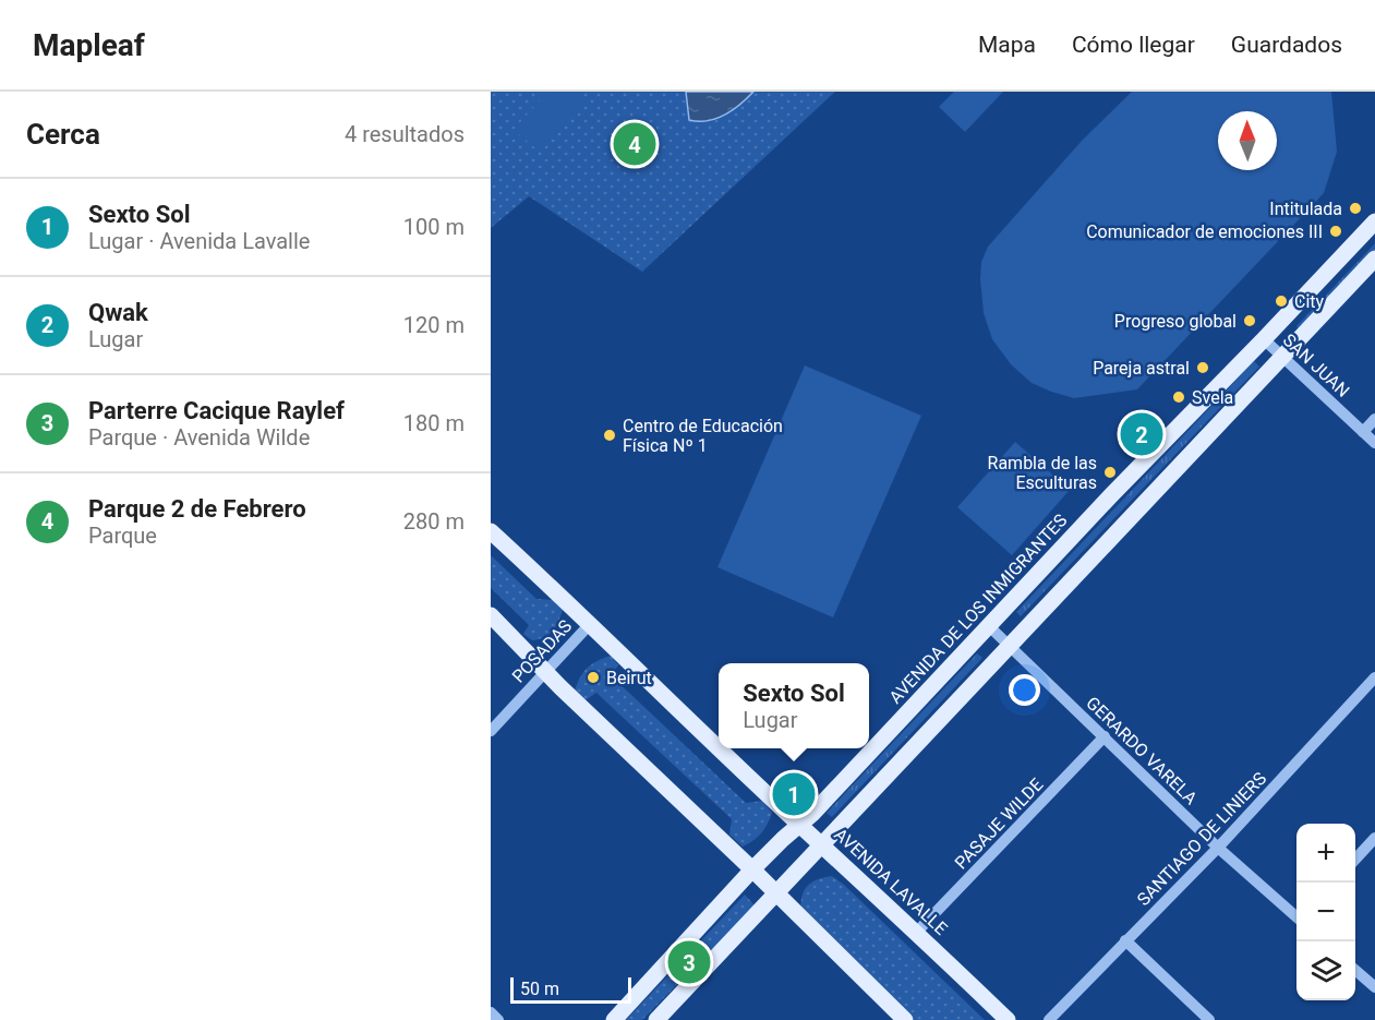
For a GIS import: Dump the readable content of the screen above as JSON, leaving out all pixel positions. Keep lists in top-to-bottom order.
{
  "streets": {
    "main road": ["AVENIDA DE LOS INMIGRANTES", "AVENIDA LAVALLE"],
    "street": [
      "SAN JUAN",
      "POSADAS",
      "GERARDO VARELA",
      "PASAJE WILDE",
      "SANTIAGO DE LINIERS"
    ]
  },
  "crossings": [
    ["SAN JUAN", "AVENIDA DE LOS INMIGRANTES"],
    ["AVENIDA DE LOS INMIGRANTES", "GERARDO VARELA"],
    ["AVENIDA DE LOS INMIGRANTES", "AVENIDA LAVALLE"],
    ["POSADAS", "AVENIDA LAVALLE"],
    ["GERARDO VARELA", "PASAJE WILDE"],
    ["GERARDO VARELA", "SANTIAGO DE LINIERS"],
    ["PASAJE WILDE", "AVENIDA LAVALLE"]
  ],
  "places": [
    "Intitulada",
    "Comunicador de emociones III",
    "City",
    "Progreso global",
    "Pareja astral",
    "Svela",
    "Centro de Educación Física Nº 1",
    "Rambla de las Esculturas",
    "Beirut"
  ],
  "scale_bar": "50 m",
  "north": "top",
  "page": {
    "header": "Mapleaf",
    "nav": ["Mapa", "Cómo llegar", "Guardados"],
    "heading": ["Cerca", "4 resultados"],
    "pins": [
      "4",
      "2",
      "1",
      "3"
    ],
    "list": [
      {
        "mark": "1",
        "name": "Sexto Sol",
        "note": "Lugar · Avenida Lavalle",
        "value": "100 m"
      },
      {
        "mark": "2",
        "name": "Qwak",
        "note": "Lugar",
        "value": "120 m"
      },
      {
        "mark": "3",
        "name": "Parterre Cacique Raylef",
        "note": "Parque · Avenida Wilde",
        "value": "180 m"
      },
      {
        "mark": "4",
        "name": "Parque 2 de Febrero",
        "note": "Parque",
        "value": "280 m"
      }
    ],
    "popup": ["Sexto Sol", "Lugar"],
    "map_buttons": ["+", "−"],
    "scale": "50 m"
  }
}
